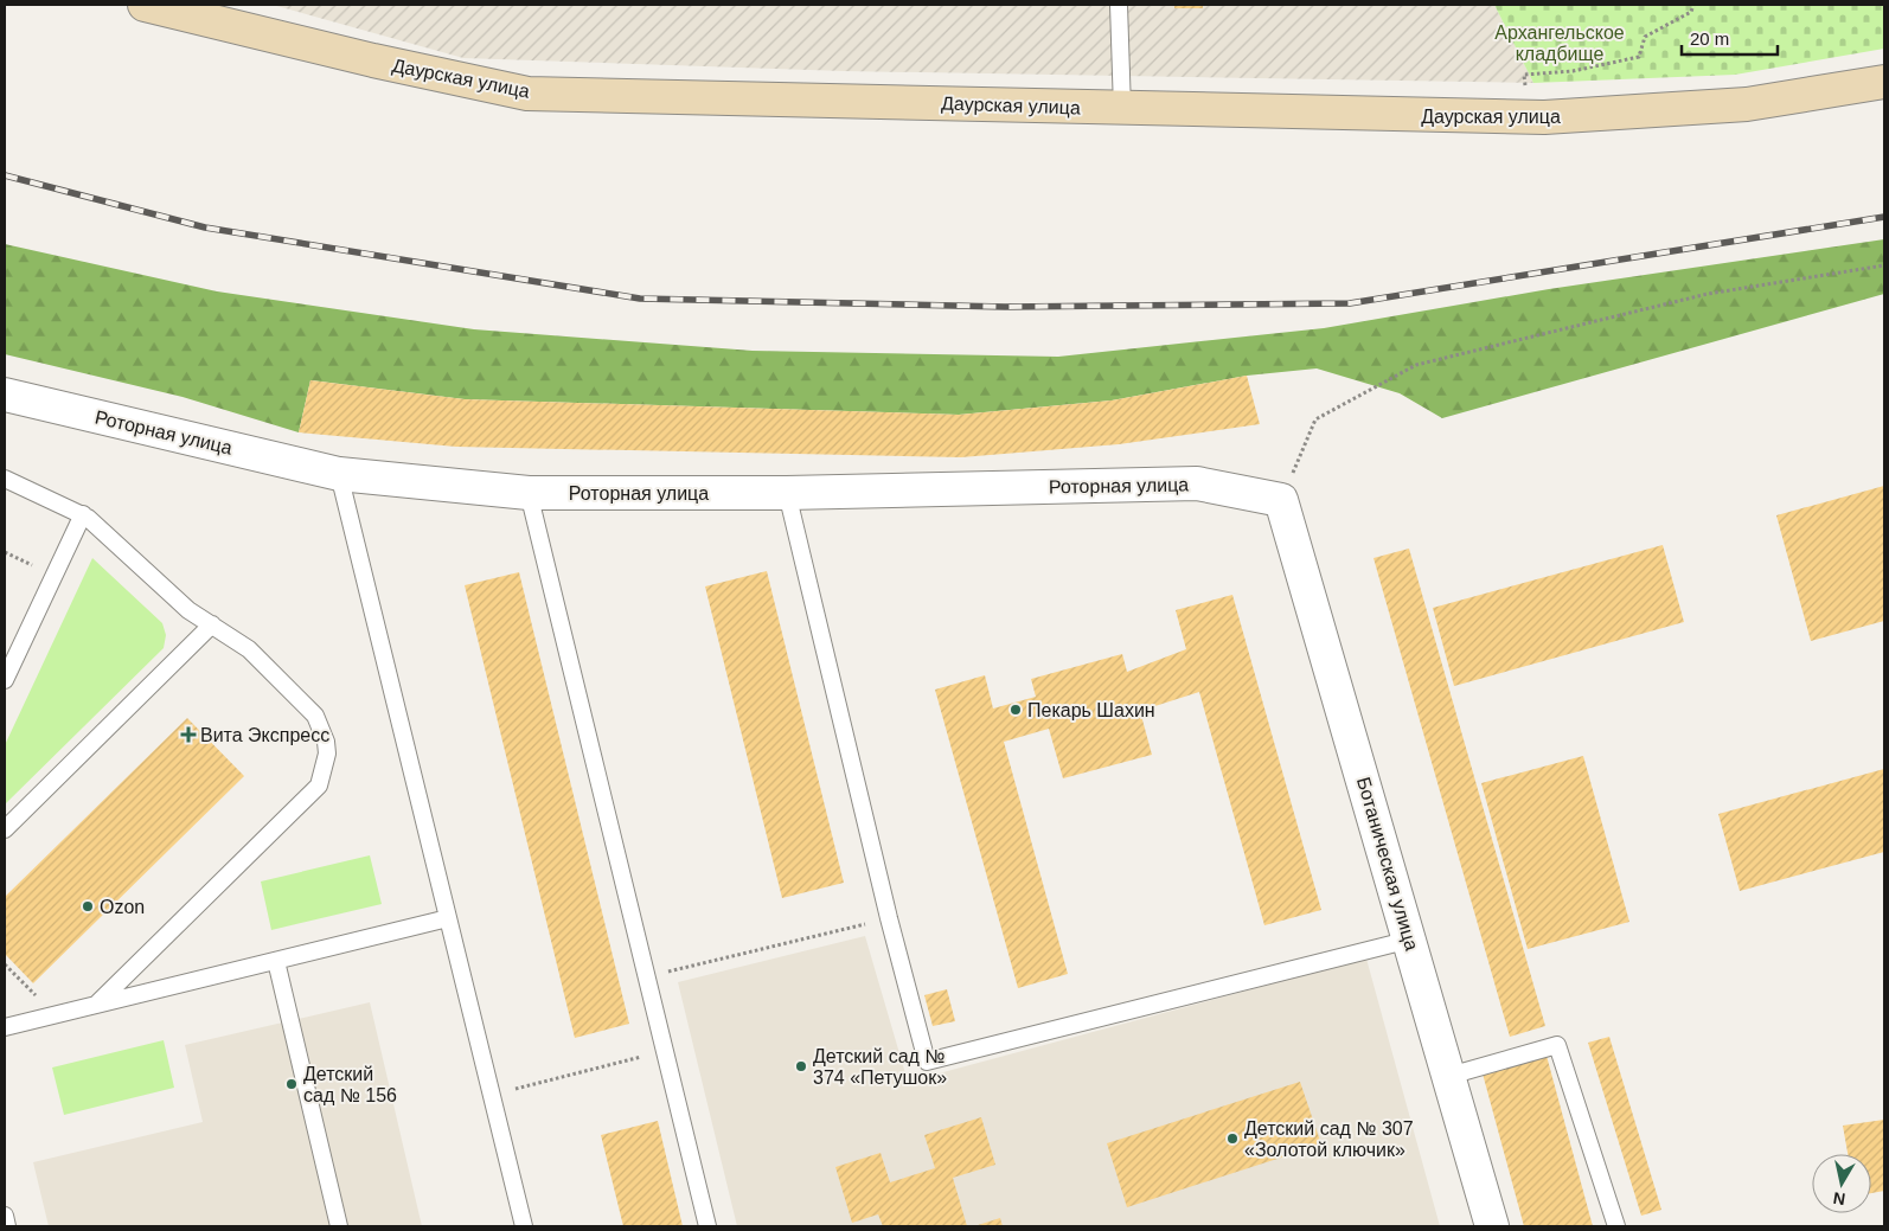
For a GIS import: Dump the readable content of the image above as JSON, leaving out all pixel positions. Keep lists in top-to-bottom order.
{
  "streets": {
    "street": ["Даурская улица", "Роторная улица", "Ботаническая улица"]
  },
  "crossings": [
    ["Роторная улица", "Ботаническая улица"]
  ],
  "parks": ["Архангельское кладбище"],
  "places": {
    "other": [
      "Пекарь Шахин",
      "Ozon",
      "Детский сад № 374 «Петушок»",
      "Детский сад № 156",
      "Детский сад № 307 «Золотой ключик»"
    ],
    "health": ["Вита Экспресс"]
  },
  "scale_bar": "20 m",
  "north": "bottom"
}
